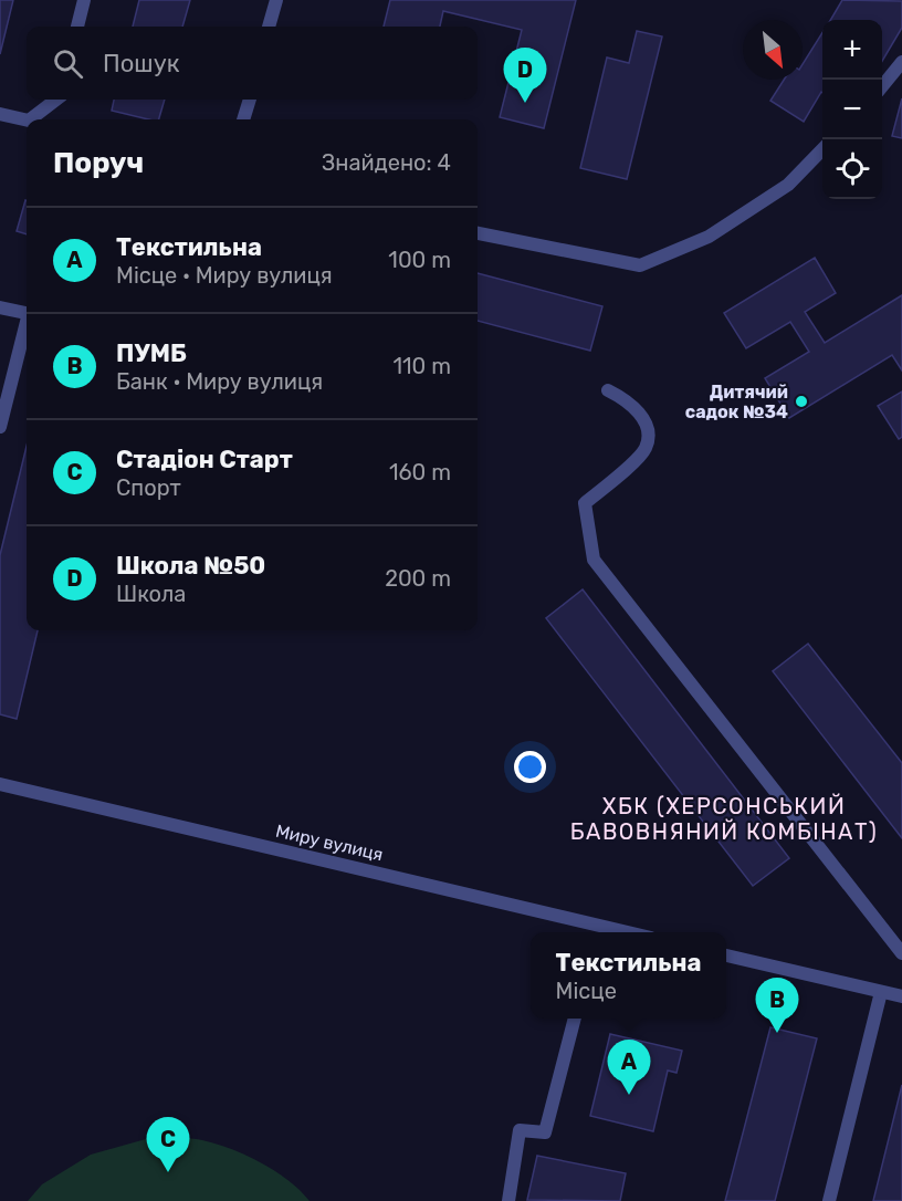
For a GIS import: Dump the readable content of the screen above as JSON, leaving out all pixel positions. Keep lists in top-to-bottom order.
{
  "streets": {
    "street": ["Миру вулиця"]
  },
  "districts": ["ХБК (ХЕРСОНСЬКИЙ БАВОВНЯНИЙ КОМБІНАТ)"],
  "places": ["Дитячий садок №34"],
  "north": "bottom right",
  "page": {
    "map_buttons": ["+", "−"],
    "search": "Пошук",
    "pins": [
      "D",
      "B",
      "A",
      "C"
    ],
    "heading": ["Поруч", "Знайдено: 4"],
    "list": [
      {
        "mark": "A",
        "name": "Текстильна",
        "note": "Місце · Миру вулиця",
        "value": "100 m"
      },
      {
        "mark": "B",
        "name": "ПУМБ",
        "note": "Банк · Миру вулиця",
        "value": "110 m"
      },
      {
        "mark": "C",
        "name": "Стадіон Старт",
        "note": "Спорт",
        "value": "160 m"
      },
      {
        "mark": "D",
        "name": "Школа №50",
        "note": "Школа",
        "value": "200 m"
      }
    ],
    "popup": ["Текстильна", "Місце"]
  }
}
